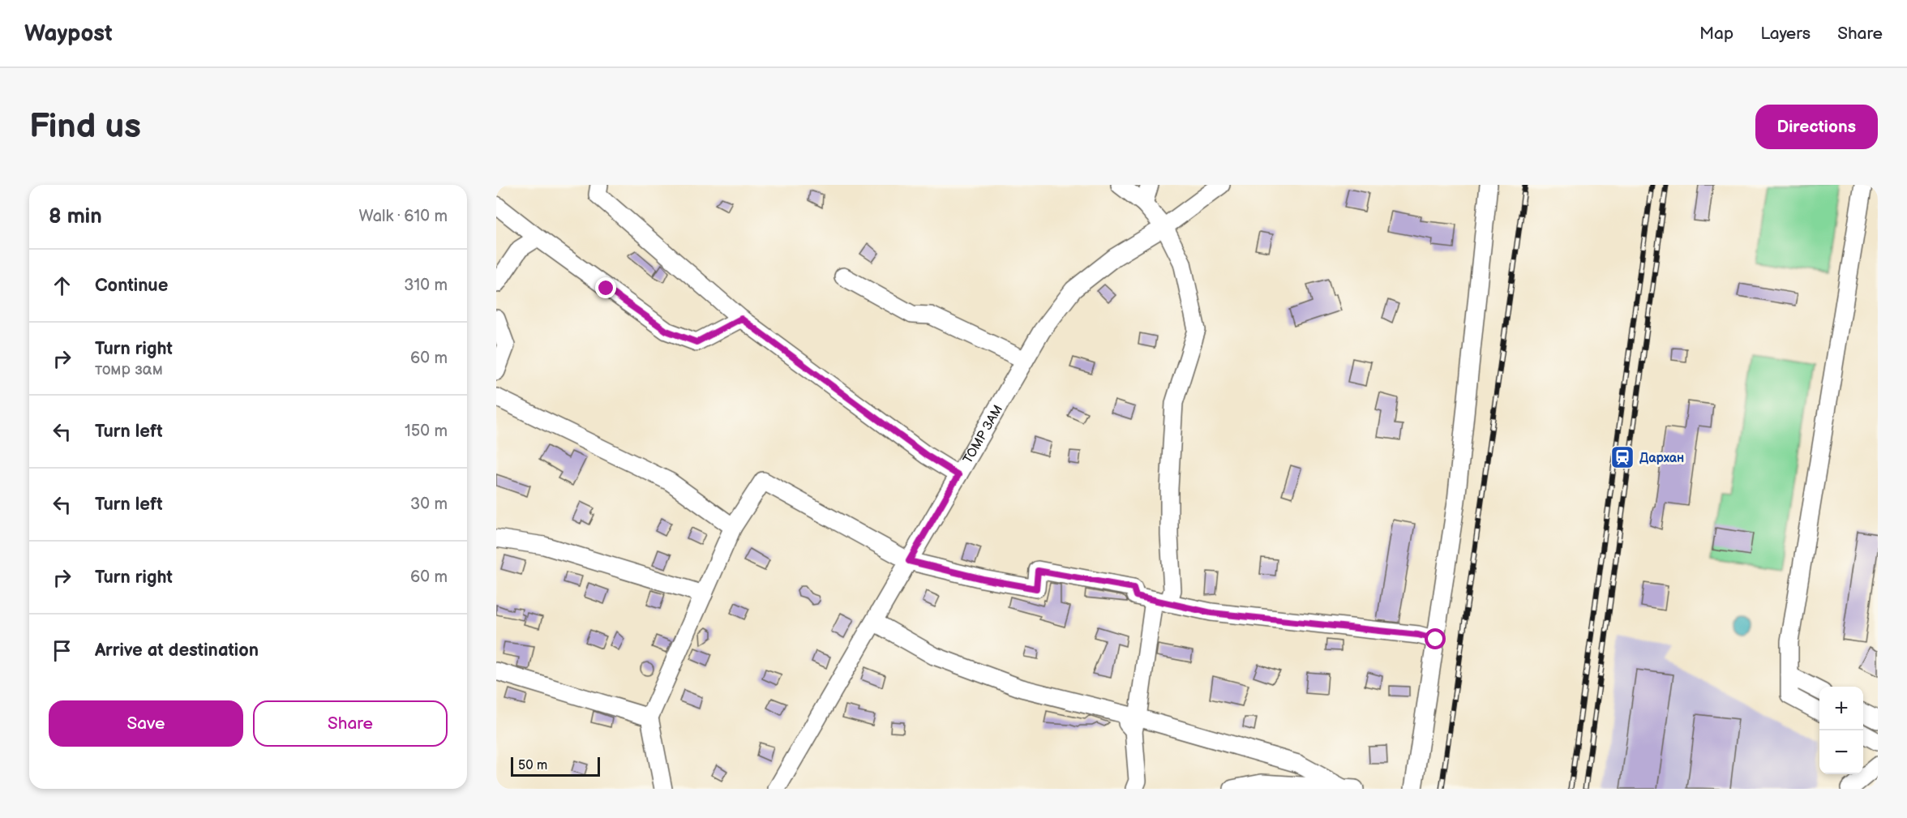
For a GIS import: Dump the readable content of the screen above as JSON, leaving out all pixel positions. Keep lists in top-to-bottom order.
{
  "streets": {
    "street": ["ТОМР ЗАМ"]
  },
  "places": {
    "station": ["Дархан"]
  },
  "scale_bar": "50 m",
  "page": {
    "header": "Waypost",
    "nav": ["Map", "Layers", "Share"],
    "buttons": [
      "Directions",
      ["Save", "Share"]
    ],
    "title": "Find us",
    "heading": ["8 min", "Walk · 610 m"],
    "list": [
      ["Continue", "310 m"],
      ["Turn right", "томр зам", "60 m"],
      ["Turn left", "150 m"],
      ["Turn left", "30 m"],
      ["Turn right", "60 m"],
      "Arrive at destination"
    ],
    "map_buttons": ["+", "−"],
    "scale": "50 m"
  }
}
